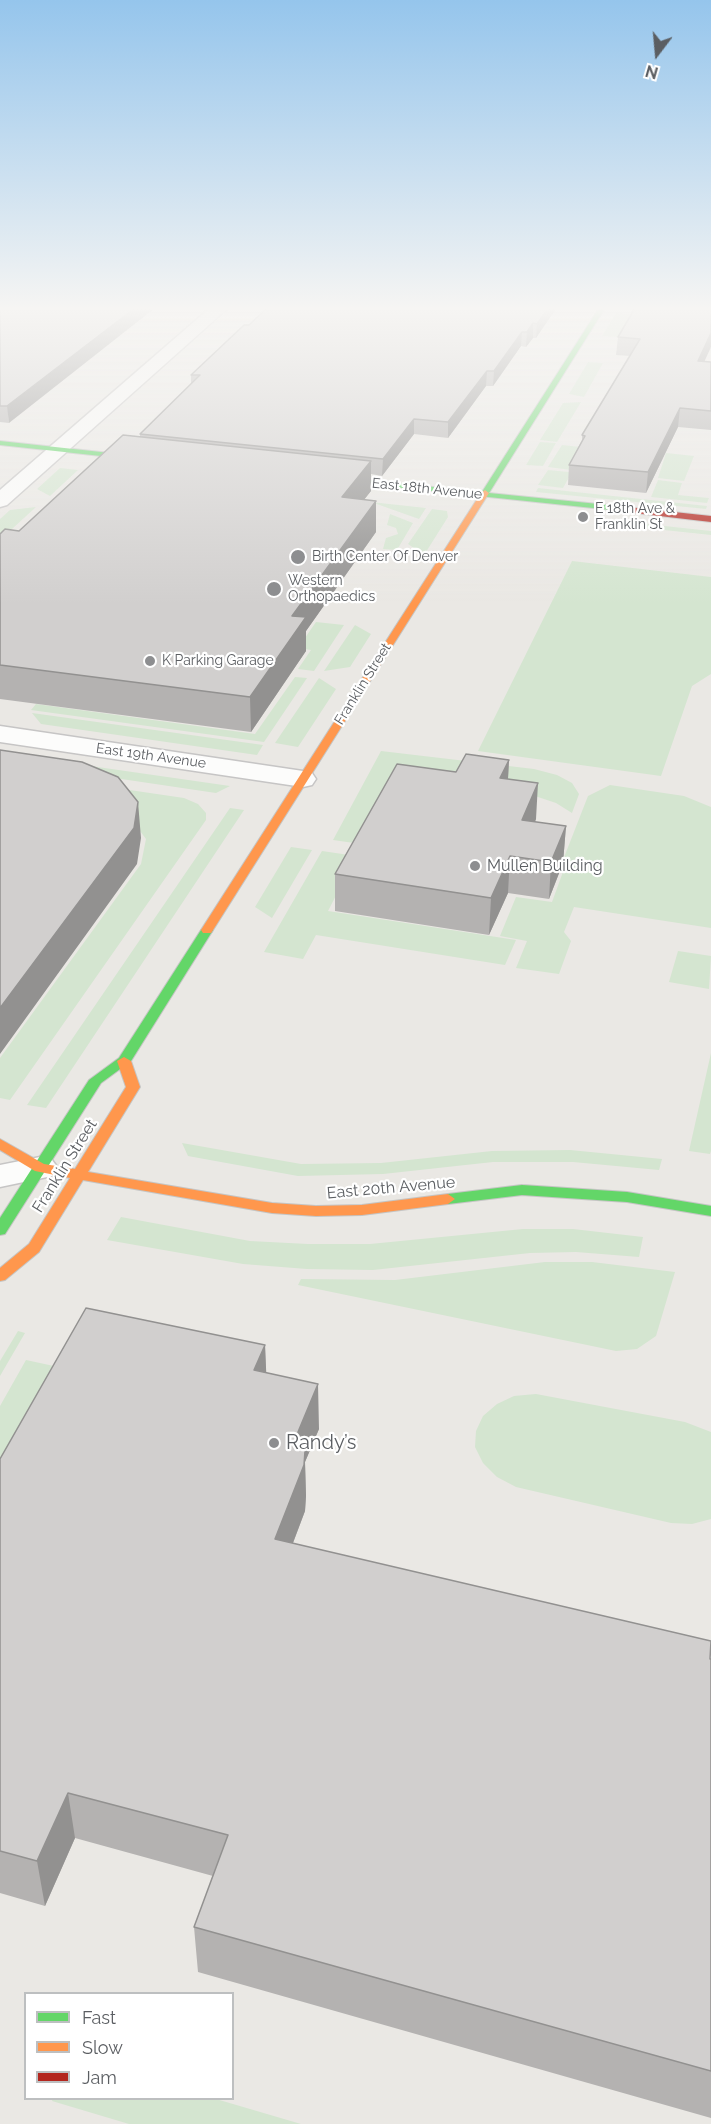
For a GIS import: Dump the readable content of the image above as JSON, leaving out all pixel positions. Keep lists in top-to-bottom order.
{
  "streets": {
    "street": [
      "East 18th Avenue",
      "Franklin Street",
      "East 19th Avenue",
      "East 20th Avenue"
    ]
  },
  "crossings": [
    ["East 18th Avenue", "Franklin Street"],
    ["Franklin Street", "East 19th Avenue"],
    ["Franklin Street", "East 20th Avenue"]
  ],
  "places": [
    "E 18th Ave & Franklin St",
    "Birth Center Of Denver",
    "Western Orthopaedics",
    "K Parking Garage",
    "Mullen Building",
    "Randy’s"
  ],
  "legend": ["Fast", "Slow", "Jam"],
  "north": "bottom"
}
